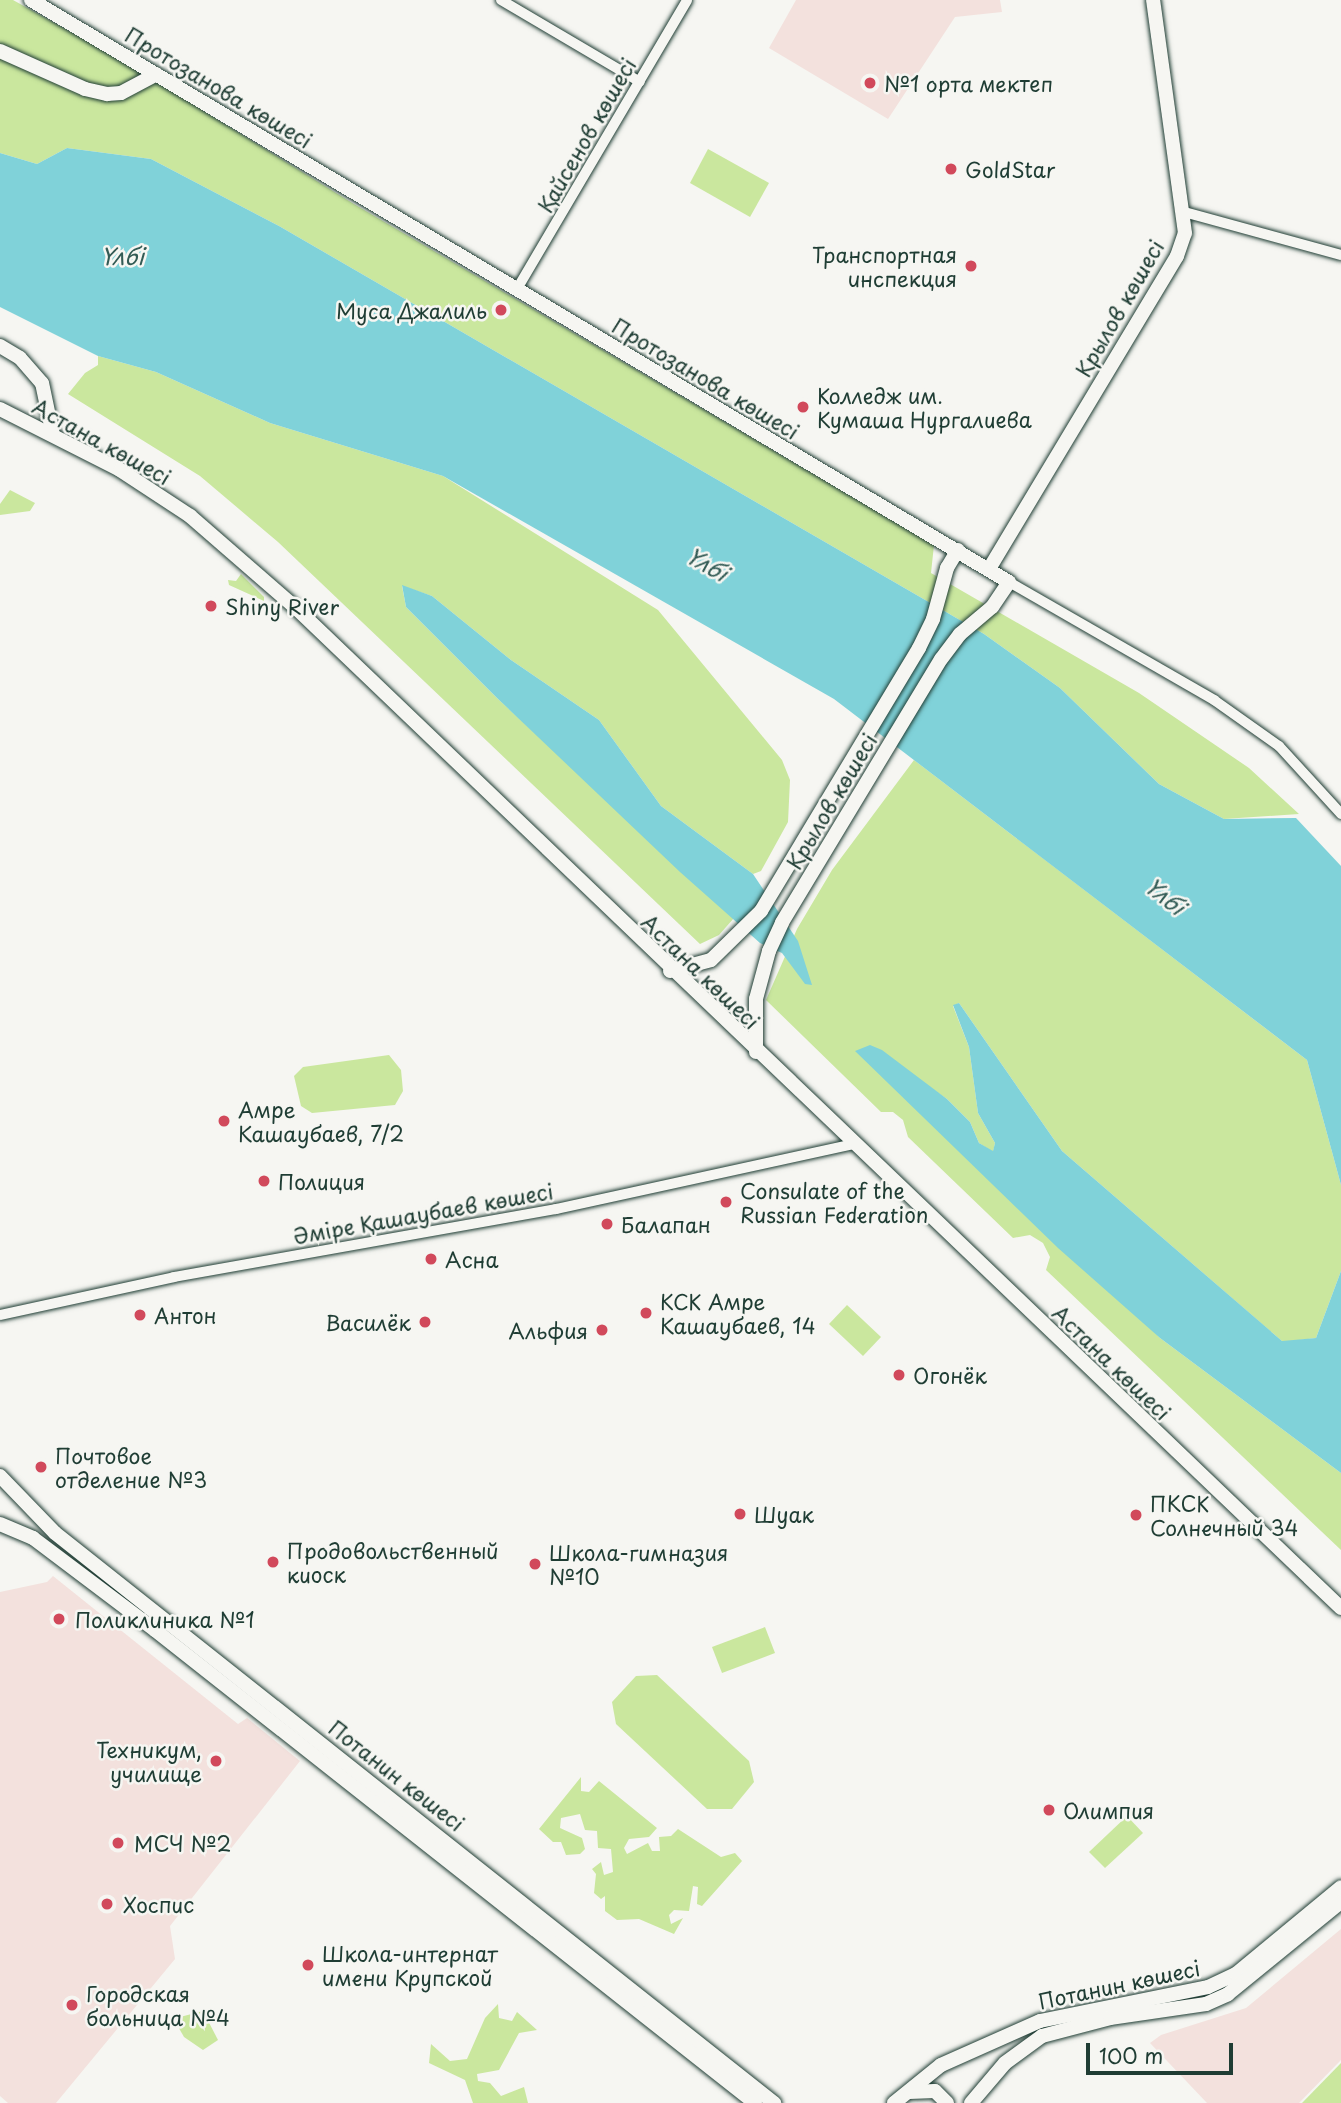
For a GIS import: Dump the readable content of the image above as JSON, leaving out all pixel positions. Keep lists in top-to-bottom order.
{
  "streets": {
    "main road": [
      "Протозанова көшесі",
      "Крылов көшесі",
      "Астана көшесі",
      "Потанин көшесі"
    ],
    "street": ["Қайсенов көшесі", "Әміре Қашаубаев көшесі"]
  },
  "crossings": [
    ["Протозанова көшесі", "Қайсенов көшесі"],
    ["Протозанова көшесі", "Крылов көшесі"],
    ["Крылов көшесі", "Астана көшесі"],
    ["Астана көшесі", "Әміре Қашаубаев көшесі"]
  ],
  "water": ["Үлбі"],
  "places": [
    "№1 орта мектеп",
    "GoldStar",
    "Транспортная инспекция",
    "Муса Джалиль",
    "Колледж им. Кумаша Нургалиева",
    "Shiny River",
    "Амре Кашаубаев, 7/2",
    "Полиция",
    "Consulate of the Russian Federation",
    "Балапан",
    "Асна",
    "КСК Амре Кашаубаев, 14",
    "Антон",
    "Василёк",
    "Альфия",
    "Огонёк",
    "Почтовое отделение №3",
    "Шуак",
    "ПКСК Солнечный 34",
    "Продовольственный киоск",
    "Школа-гимназия №10",
    "Поликлиника №1",
    "Техникум, училище",
    "Олимпия",
    "МСЧ №2",
    "Хоспис",
    "Школа-интернат имени Крупской",
    "Городская больница №4"
  ],
  "scale_bar": "100 m"
}
